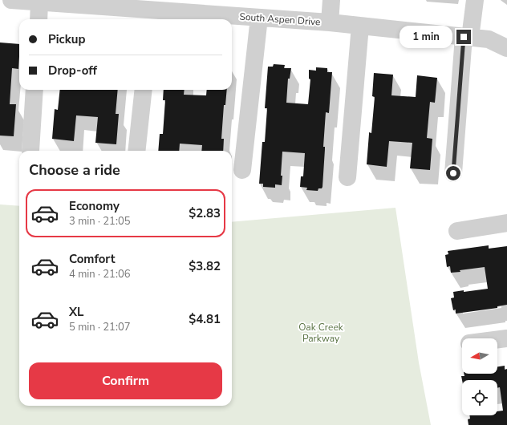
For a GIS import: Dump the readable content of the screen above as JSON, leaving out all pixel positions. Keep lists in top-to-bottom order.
{
  "streets": {
    "street": ["South Aspen Drive"]
  },
  "parks": ["Oak Creek Parkway"],
  "north": "left",
  "page": {
    "banner": ["Pickup", "Drop-off"],
    "bubble": "1 min",
    "heading": "Choose a ride",
    "list": [
      {
        "name": "Economy",
        "note": "3 min · 21:05",
        "value": "$2.83"
      },
      {
        "name": "Comfort",
        "note": "4 min · 21:06",
        "value": "$3.82"
      },
      {
        "name": "XL",
        "note": "5 min · 21:07",
        "value": "$4.81"
      }
    ],
    "buttons": "Confirm"
  }
}
